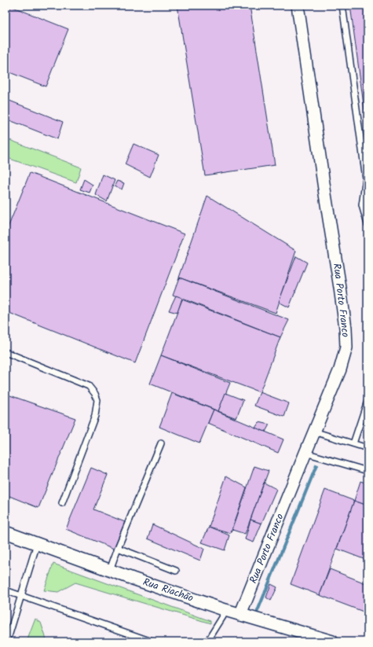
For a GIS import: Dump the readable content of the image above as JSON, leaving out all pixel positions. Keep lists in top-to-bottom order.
{
  "streets": {
    "street": ["Rua Porto Franco", "Rua Riachão"]
  },
  "crossings": [
    ["Rua Porto Franco", "Rua Riachão"]
  ]
}
